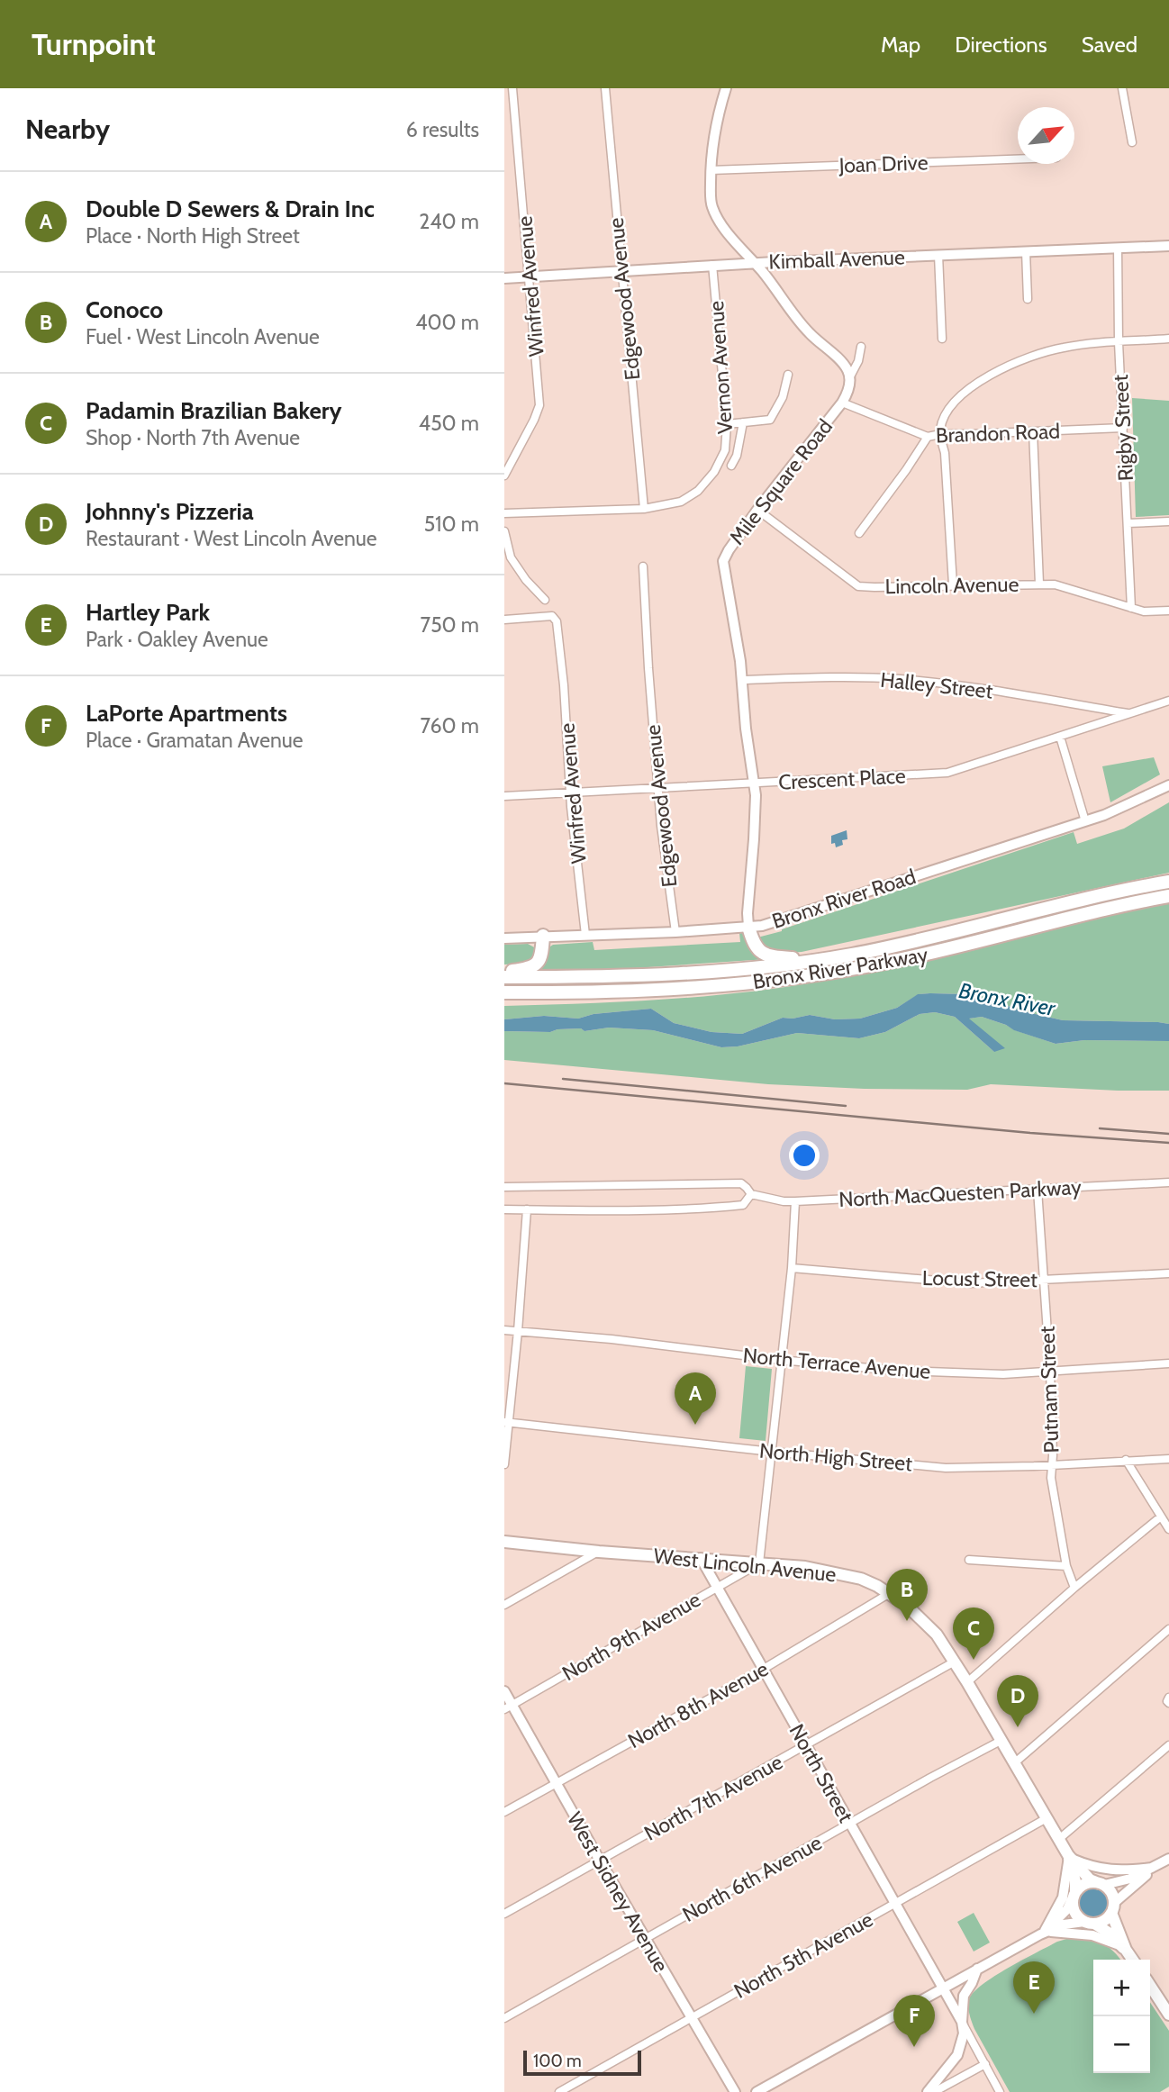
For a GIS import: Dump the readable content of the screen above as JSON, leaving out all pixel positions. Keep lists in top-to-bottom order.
{
  "streets": {
    "highway": ["Bronx River Parkway"],
    "main road": ["West Lincoln Avenue"],
    "street": [
      "Joan Drive",
      "Kimball Avenue",
      "Winfred Avenue",
      "Edgewood Avenue",
      "Vernon Avenue",
      "Rigby Street",
      "Brandon Road",
      "Mile Square Road",
      "Lincoln Avenue",
      "Halley Street",
      "Crescent Place",
      "Bronx River Road",
      "North MacQuesten Parkway",
      "Locust Street",
      "North Terrace Avenue",
      "Putnam Street",
      "North High Street",
      "North 9th Avenue",
      "North 8th Avenue",
      "North Street",
      "North 7th Avenue",
      "North 6th Avenue",
      "West Sidney Avenue",
      "North 5th Avenue"
    ]
  },
  "crossings": [
    ["Kimball Avenue", "Winfred Avenue"],
    ["Kimball Avenue", "Edgewood Avenue"],
    ["Kimball Avenue", "Vernon Avenue"],
    ["Kimball Avenue", "Rigby Street"],
    ["Winfred Avenue", "Crescent Place"],
    ["Winfred Avenue", "Bronx River Road"],
    ["Edgewood Avenue", "Vernon Avenue"],
    ["Edgewood Avenue", "Crescent Place"],
    ["Edgewood Avenue", "Bronx River Road"],
    ["Rigby Street", "Brandon Road"],
    ["Rigby Street", "Lincoln Avenue"],
    ["Brandon Road", "Mile Square Road"],
    ["Mile Square Road", "Lincoln Avenue"],
    ["Mile Square Road", "Halley Street"],
    ["Mile Square Road", "Crescent Place"],
    ["Mile Square Road", "Bronx River Road"],
    ["Halley Street", "Crescent Place"],
    ["North MacQuesten Parkway", "Putnam Street"],
    ["Locust Street", "Putnam Street"],
    ["North Terrace Avenue", "Putnam Street"],
    ["Putnam Street", "North High Street"],
    ["West Lincoln Avenue", "North 9th Avenue"],
    ["West Lincoln Avenue", "North 8th Avenue"],
    ["West Lincoln Avenue", "North Street"],
    ["West Lincoln Avenue", "North 7th Avenue"],
    ["West Lincoln Avenue", "North 6th Avenue"],
    ["West Lincoln Avenue", "North 5th Avenue"],
    ["North 9th Avenue", "North Street"],
    ["North 9th Avenue", "West Sidney Avenue"],
    ["North 8th Avenue", "North Street"],
    ["North 8th Avenue", "West Sidney Avenue"],
    ["North Street", "North 7th Avenue"],
    ["North Street", "North 6th Avenue"],
    ["North Street", "North 5th Avenue"],
    ["North 7th Avenue", "West Sidney Avenue"],
    ["North 6th Avenue", "West Sidney Avenue"],
    ["West Sidney Avenue", "North 5th Avenue"]
  ],
  "water": ["Bronx River"],
  "scale_bar": "100 m",
  "north": "top right",
  "page": {
    "header": "Turnpoint",
    "nav": ["Map", "Directions", "Saved"],
    "heading": ["Nearby", "6 results"],
    "list": [
      {
        "mark": "A",
        "name": "Double D Sewers & Drain Inc",
        "note": "Place · North High Street",
        "value": "240 m"
      },
      {
        "mark": "B",
        "name": "Conoco",
        "note": "Fuel · West Lincoln Avenue",
        "value": "400 m"
      },
      {
        "mark": "C",
        "name": "Padamin Brazilian Bakery",
        "note": "Shop · North 7th Avenue",
        "value": "450 m"
      },
      {
        "mark": "D",
        "name": "Johnny's Pizzeria",
        "note": "Restaurant · West Lincoln Avenue",
        "value": "510 m"
      },
      {
        "mark": "E",
        "name": "Hartley Park",
        "note": "Park · Oakley Avenue",
        "value": "750 m"
      },
      {
        "mark": "F",
        "name": "LaPorte Apartments",
        "note": "Place · Gramatan Avenue",
        "value": "760 m"
      }
    ],
    "pins": [
      "A",
      "B",
      "C",
      "D",
      "E",
      "F"
    ],
    "map_buttons": ["+", "−"],
    "scale": "100 m"
  }
}
